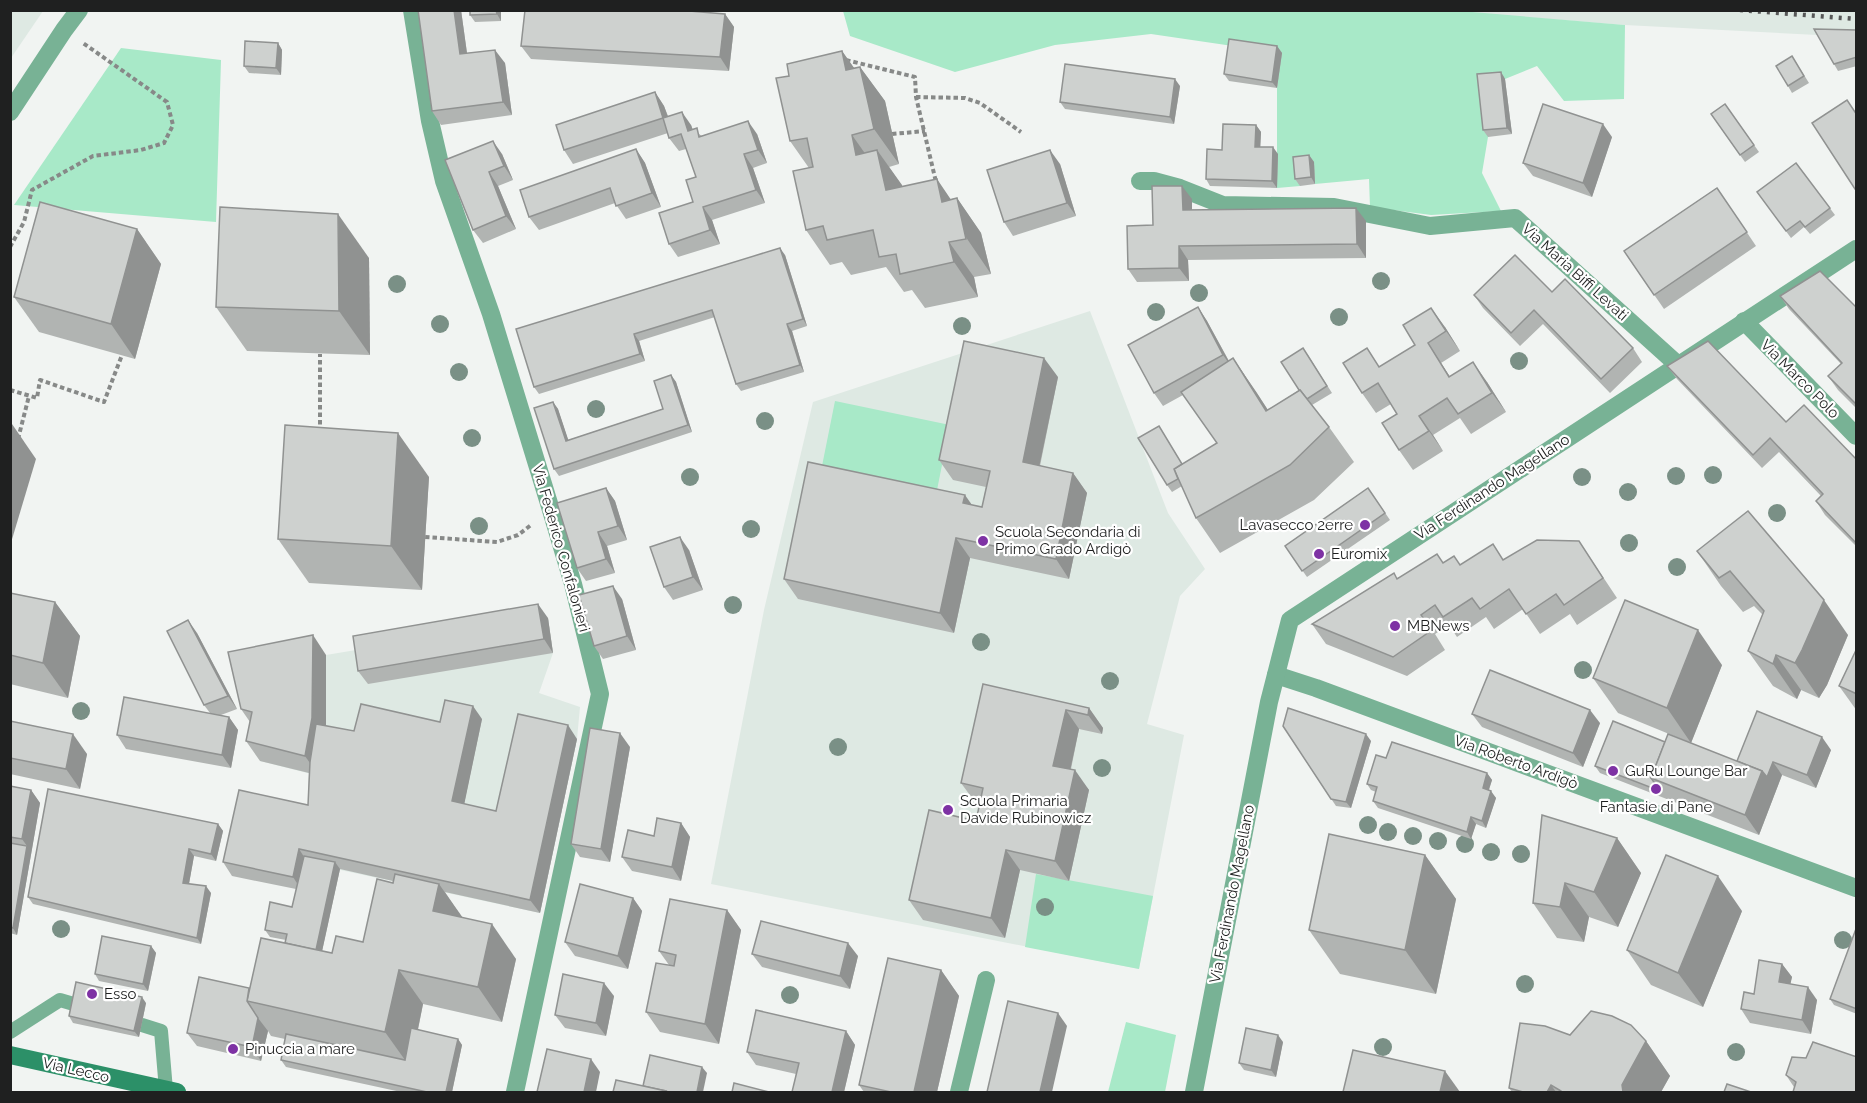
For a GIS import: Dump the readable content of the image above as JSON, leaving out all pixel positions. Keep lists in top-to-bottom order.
{
  "streets": {
    "main road": ["Via Lecco"],
    "street": [
      "Via Maria Biffi Levati",
      "Via Marco Polo",
      "Via Ferdinando Magellano",
      "Via Federico Confalonieri",
      "Via Roberto Ardigò"
    ]
  },
  "crossings": [
    ["Via Maria Biffi Levati", "Via Ferdinando Magellano"],
    ["Via Marco Polo", "Via Ferdinando Magellano"],
    ["Via Ferdinando Magellano", "Via Roberto Ardigò"]
  ],
  "places": [
    "Lavasecco 2erre",
    "Scuola Secondaria di Primo Grado Ardigò",
    "Euromix",
    "MBNews",
    "GuRu Lounge Bar",
    "Fantasie di Pane",
    "Scuola Primaria Davide Rubinowicz",
    "Esso",
    "Pinuccia a mare"
  ]
}
